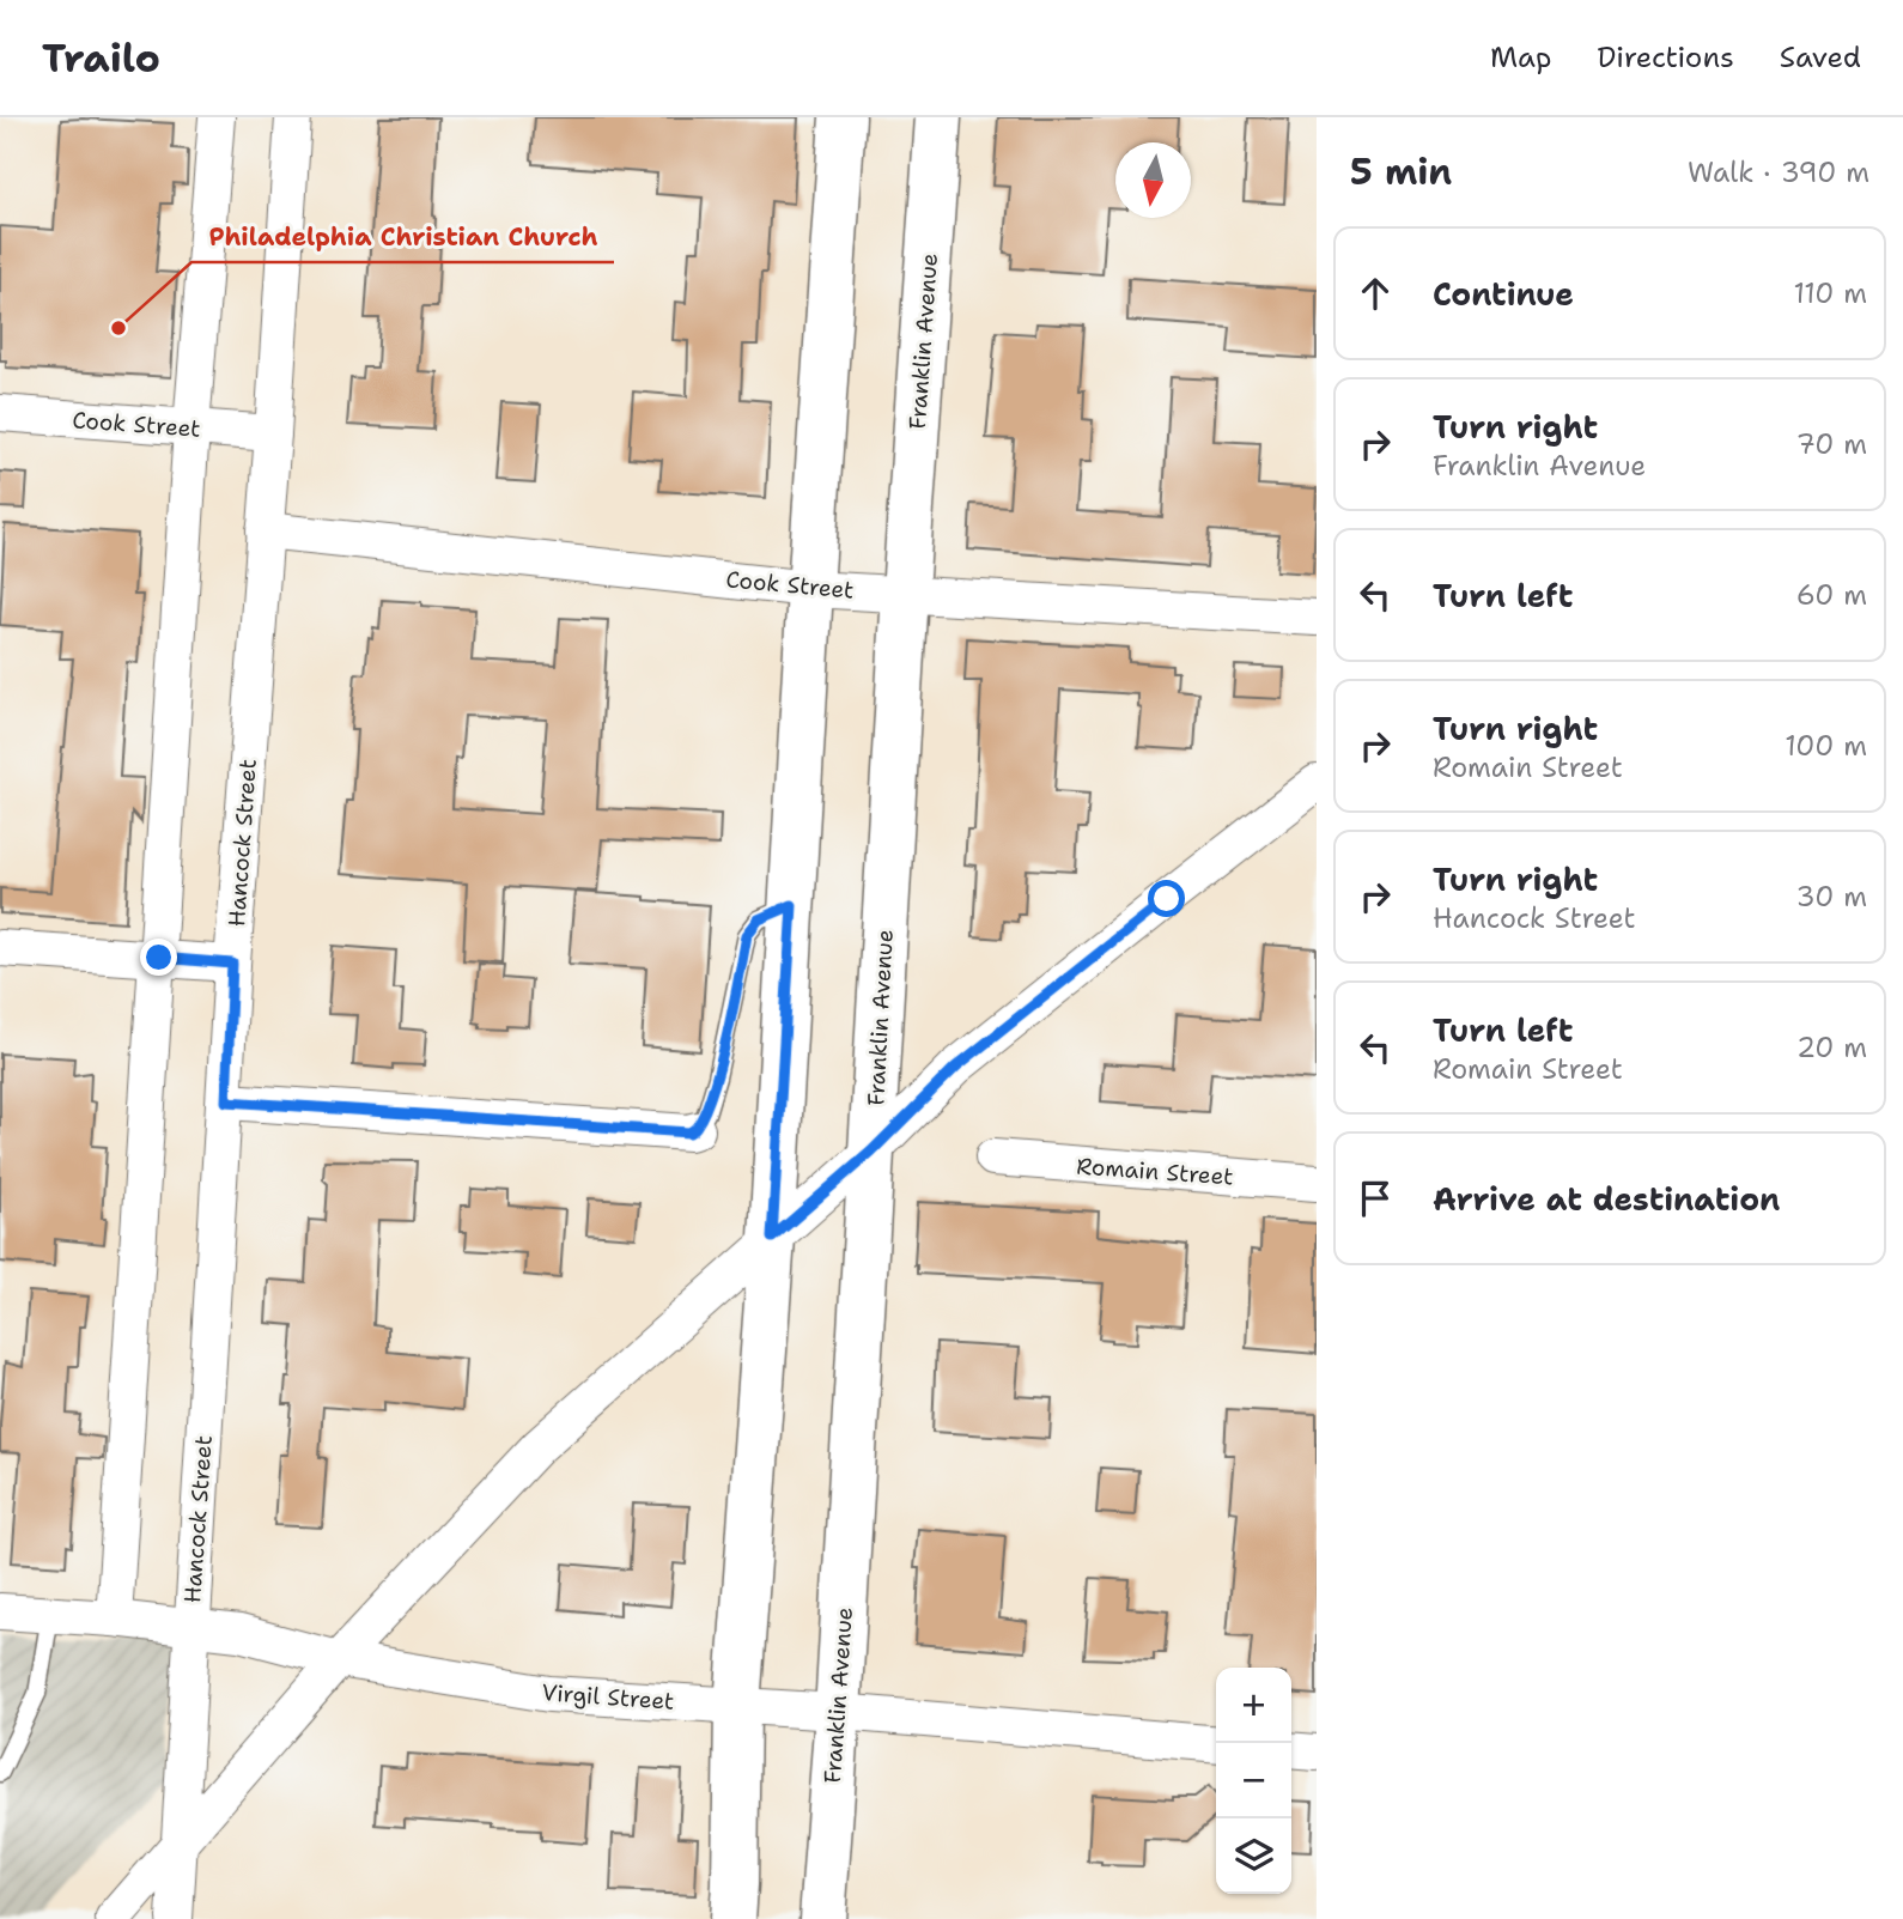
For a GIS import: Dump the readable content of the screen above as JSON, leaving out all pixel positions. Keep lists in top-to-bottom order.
{
  "streets": {
    "main road": ["Franklin Avenue"],
    "street": [
      "Cook Street",
      "Hancock Street",
      "Romain Street",
      "Virgil Street"
    ]
  },
  "crossings": [
    ["Franklin Avenue", "Cook Street"],
    ["Franklin Avenue", "Virgil Street"],
    ["Cook Street", "Hancock Street"],
    ["Hancock Street", "Virgil Street"]
  ],
  "places": ["Philadelphia Christian Church"],
  "north": "bottom",
  "page": {
    "header": "Trailo",
    "nav": ["Map", "Directions", "Saved"],
    "heading": ["5 min", "Walk · 390 m"],
    "list": [
      ["Continue", "110 m"],
      ["Turn right", "Franklin Avenue", "70 m"],
      ["Turn left", "60 m"],
      ["Turn right", "Romain Street", "100 m"],
      ["Turn right", "Hancock Street", "30 m"],
      ["Turn left", "Romain Street", "20 m"],
      "Arrive at destination"
    ],
    "map_buttons": ["+", "−"]
  }
}
